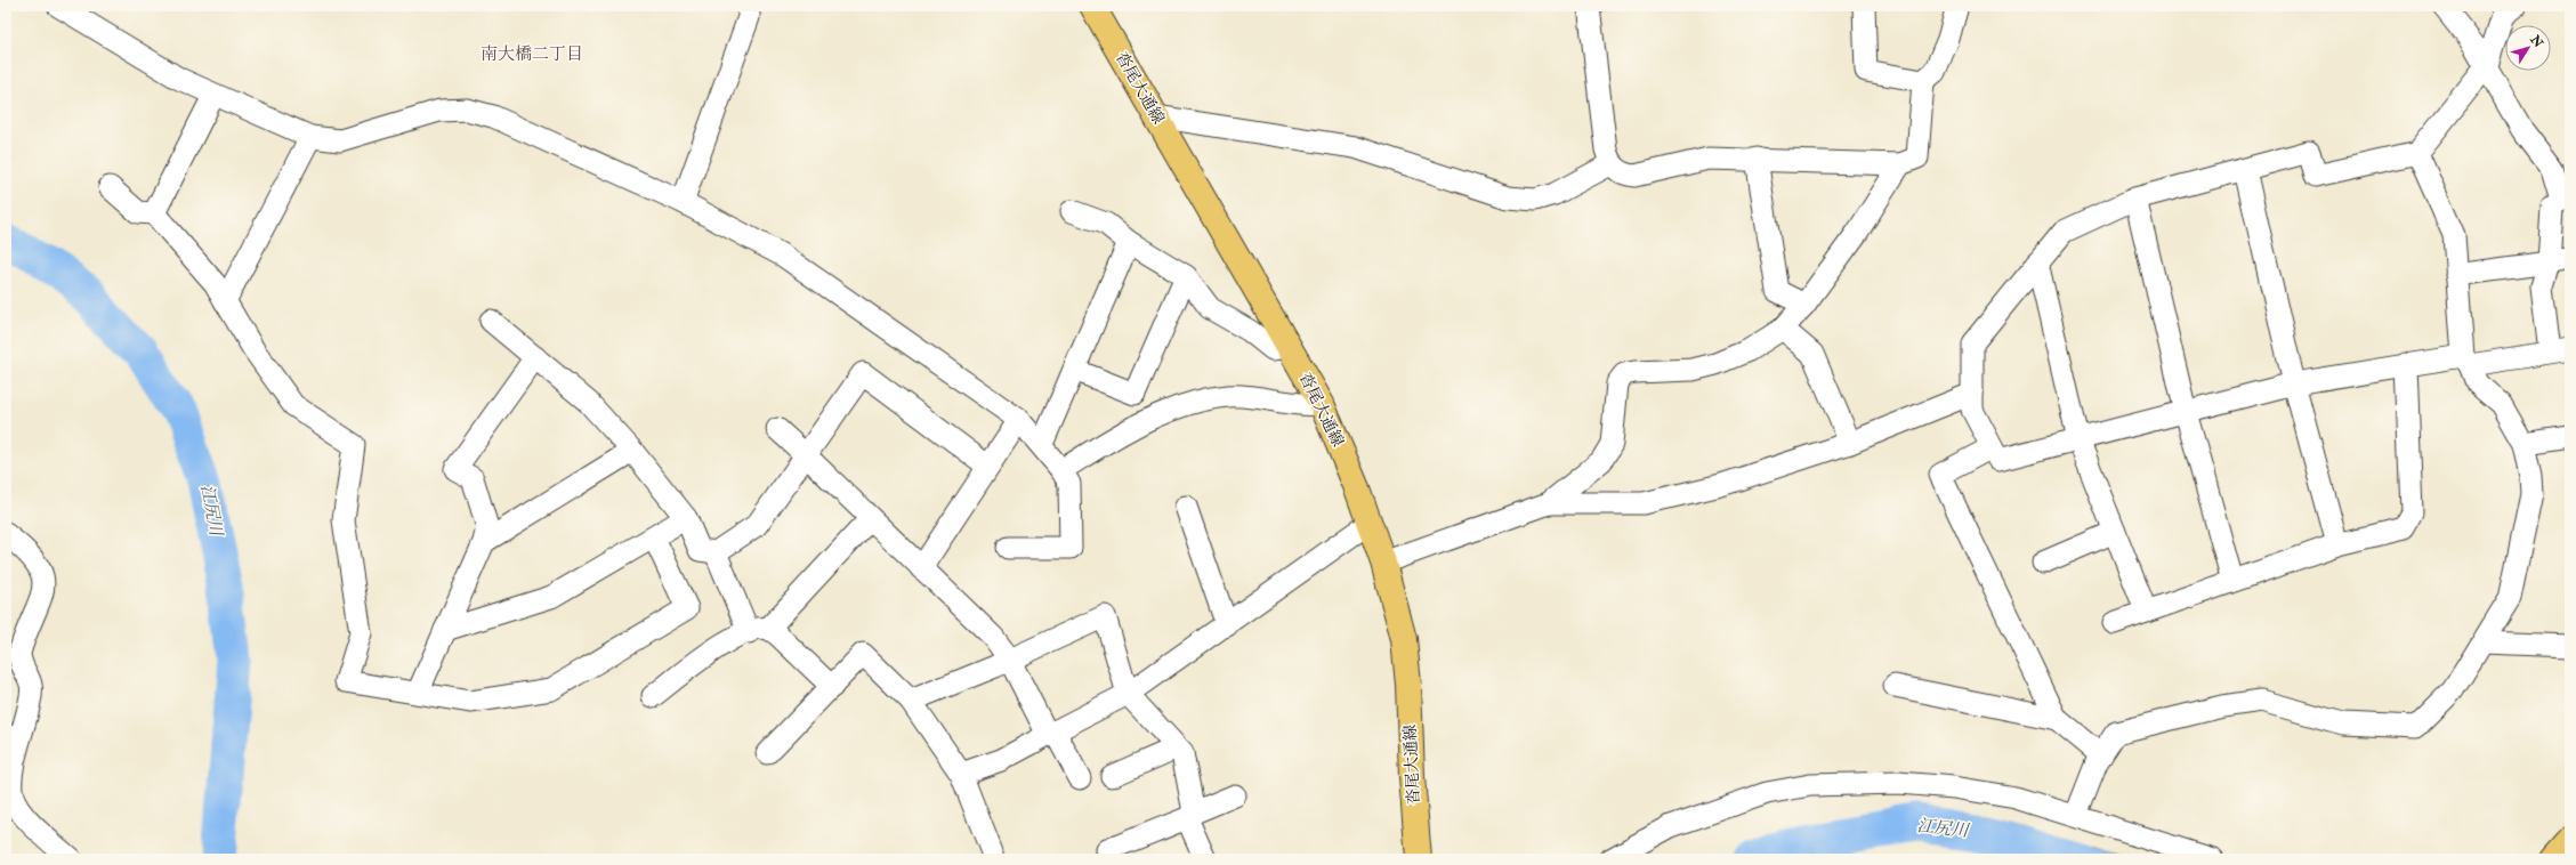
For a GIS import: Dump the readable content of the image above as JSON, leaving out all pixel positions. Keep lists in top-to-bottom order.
{
  "streets": {
    "main road": ["沓尾大通線"]
  },
  "districts": ["南大橋二丁目"],
  "water": ["江尻川"],
  "north": "top right"
}
